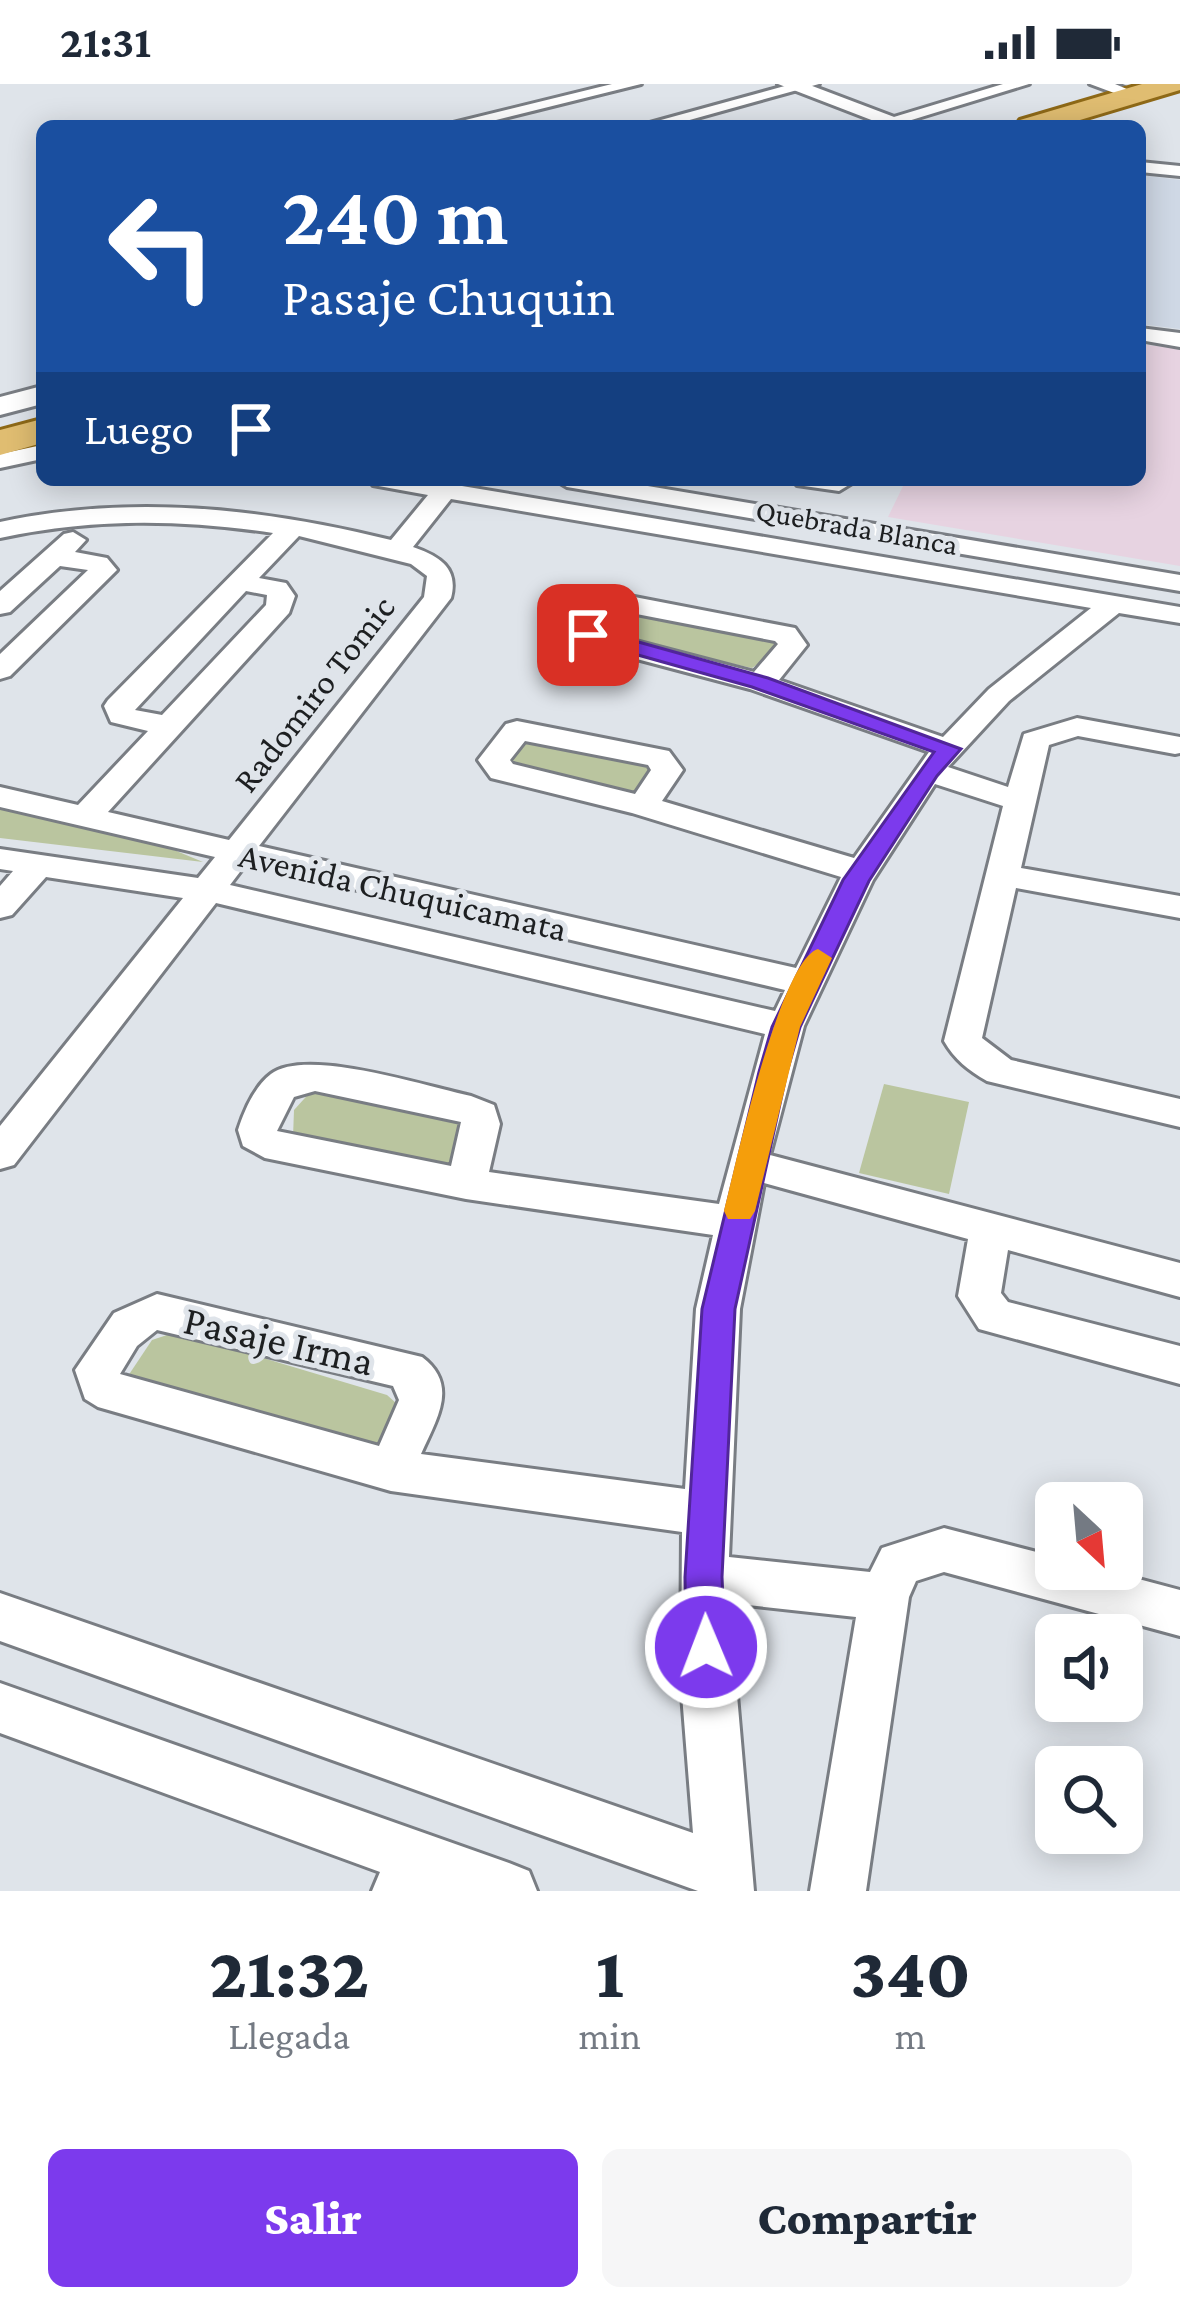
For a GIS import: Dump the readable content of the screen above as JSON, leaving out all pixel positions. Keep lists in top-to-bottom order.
{
  "streets": {
    "street": [
      "Quebrada Blanca",
      "Radomiro Tomic",
      "Avenida Chuquicamata",
      "Pasaje Irma"
    ]
  },
  "crossings": [
    ["Radomiro Tomic", "Avenida Chuquicamata"]
  ],
  "north": "bottom right",
  "page": {
    "status": "21:31",
    "turn": ["240 m", "Pasaje Chuquin"],
    "then": "Luego",
    "eta": [
      "21:32",
      "Llegada",
      "1",
      "min",
      "340",
      "m"
    ],
    "buttons": ["Salir", "Compartir"]
  }
}
